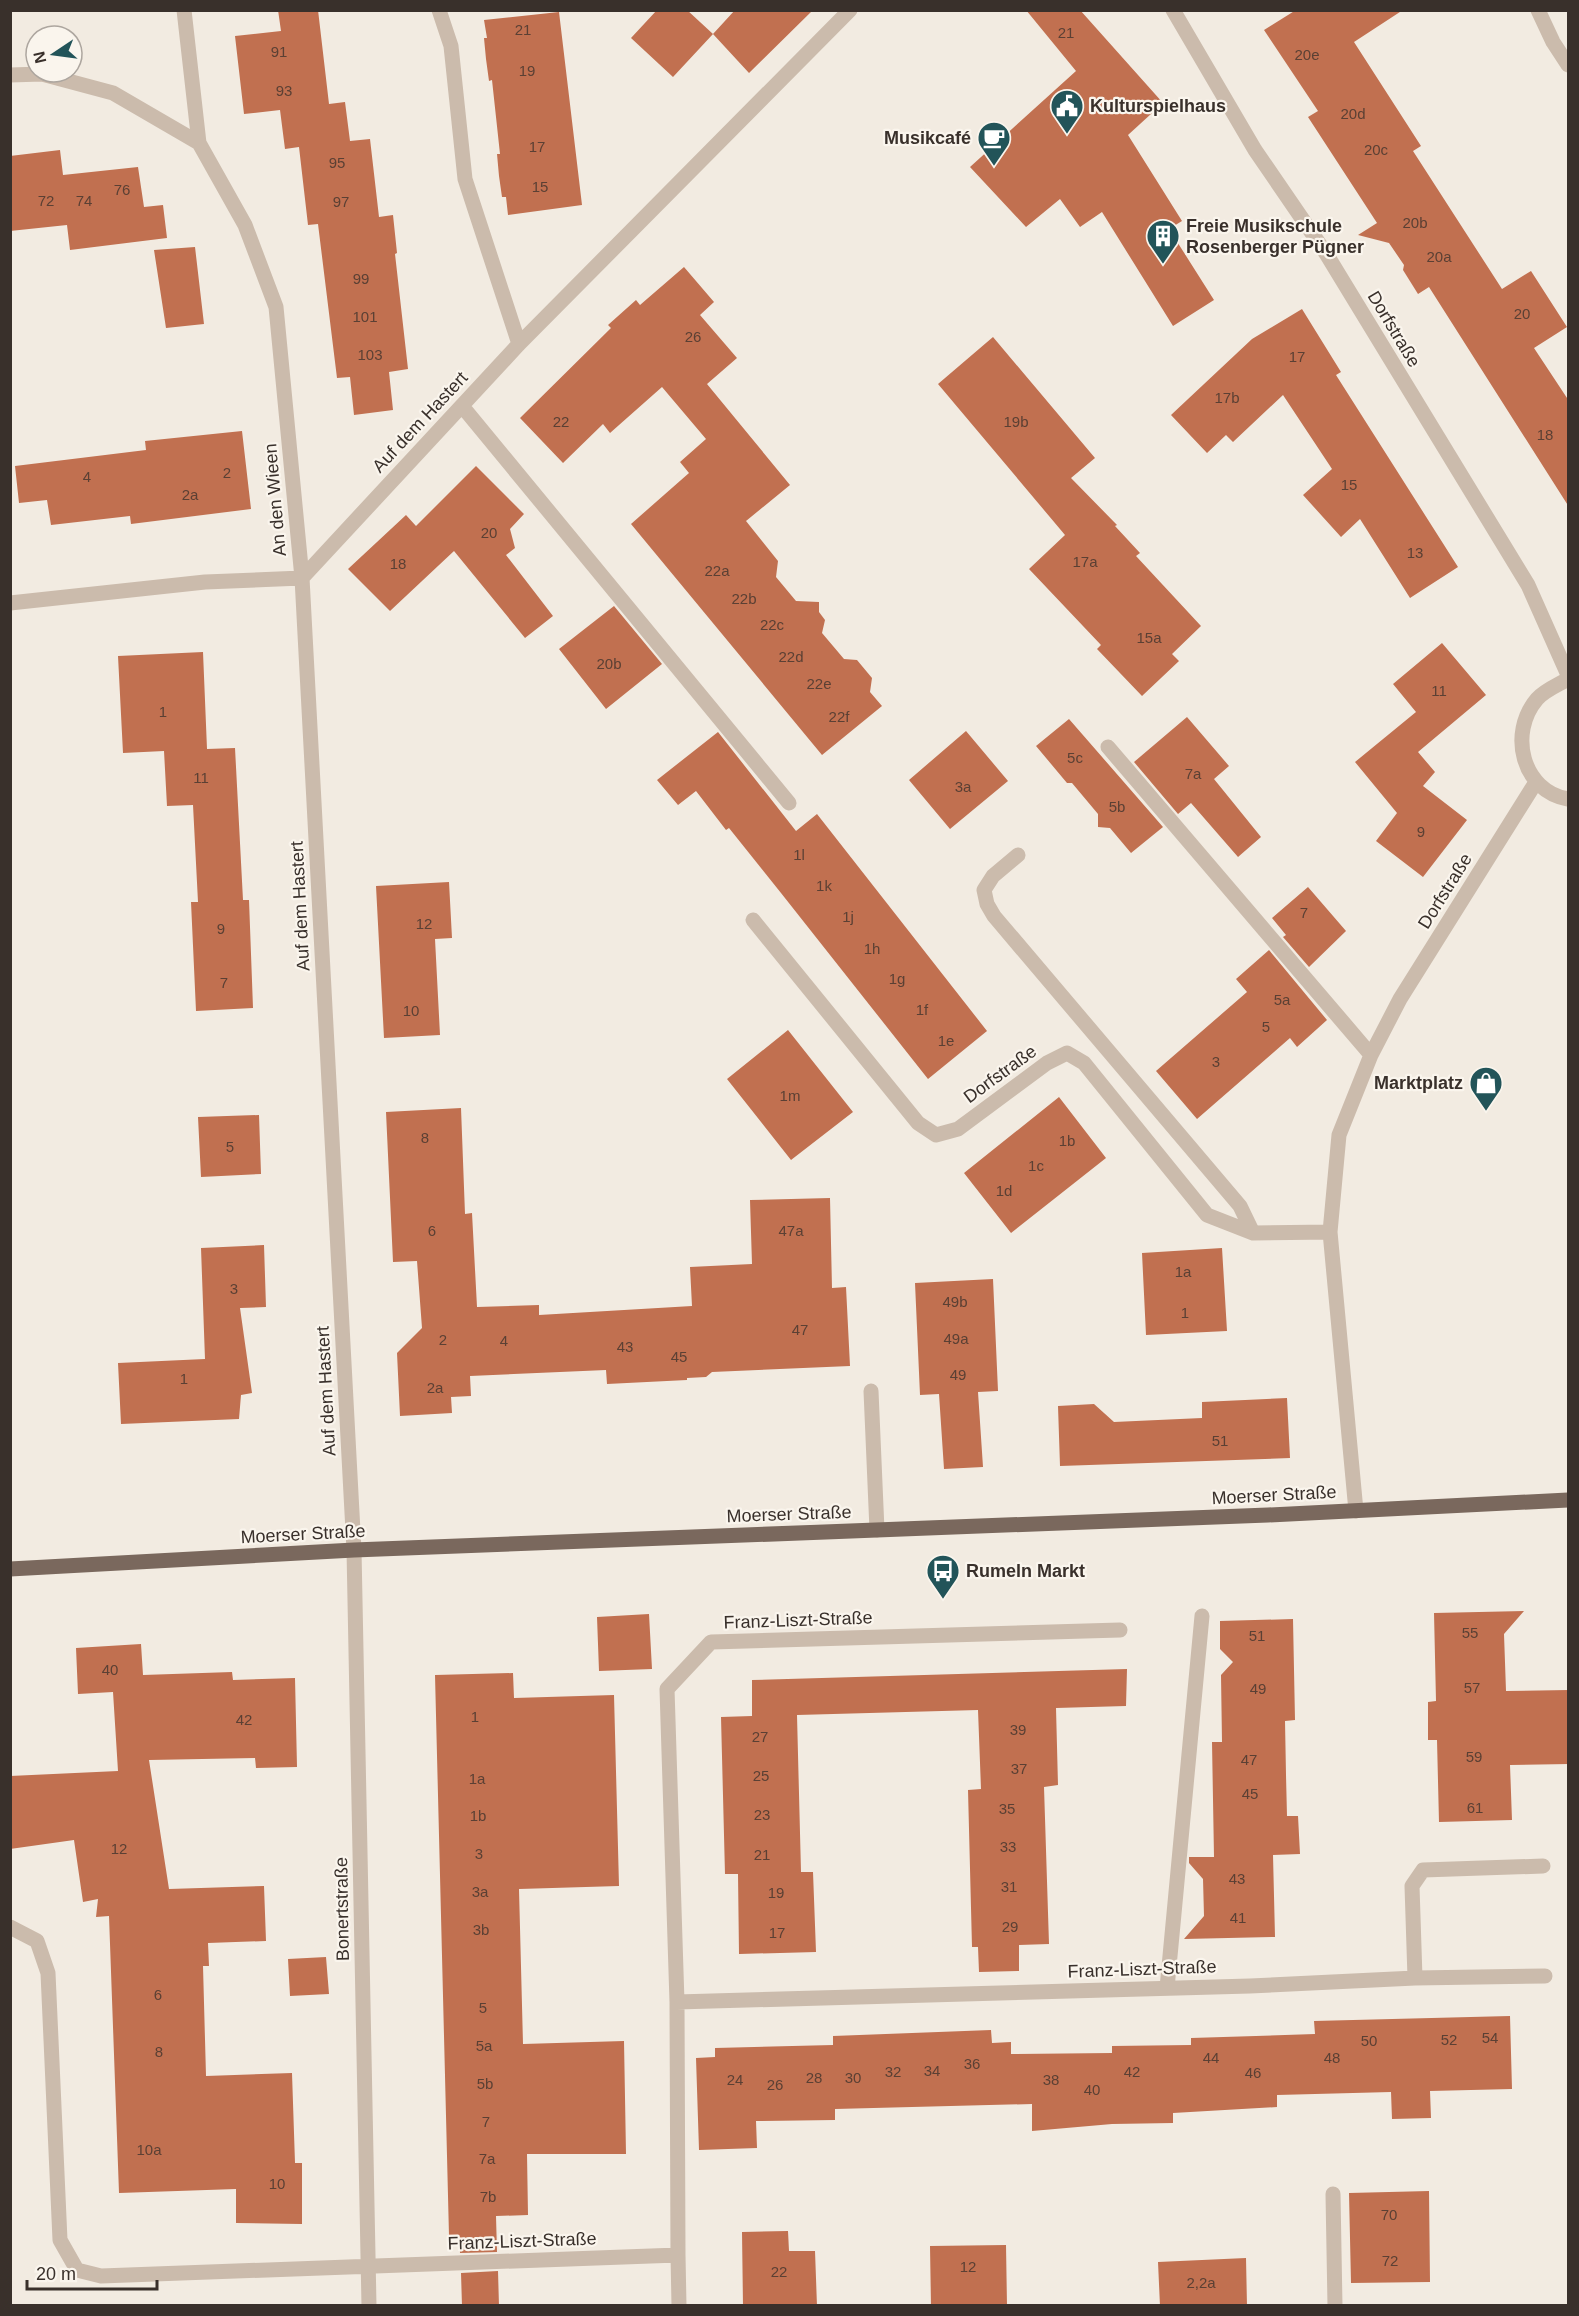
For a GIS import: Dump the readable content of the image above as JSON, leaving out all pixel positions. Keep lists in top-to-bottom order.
{
  "streets": {
    "main road": ["Moerser Straße"],
    "street": [
      "Dorfstraße",
      "Auf dem Hastert",
      "An den Wieen",
      "Franz-Liszt-Straße",
      "Bonertstraße"
    ]
  },
  "crossings": [
    ["Dorfstraße", "Moerser Straße"],
    ["Auf dem Hastert", "An den Wieen"],
    ["Auf dem Hastert", "Moerser Straße"],
    ["Auf dem Hastert", "Bonertstraße"],
    ["Moerser Straße", "Bonertstraße"],
    ["Franz-Liszt-Straße", "Bonertstraße"]
  ],
  "places": {
    "public building": ["Kulturspielhaus"],
    "cafe": ["Musikcafé"],
    "building": ["Freie Musikschule Rosenberger Pügner"],
    "shop": ["Marktplatz"],
    "bus stop": ["Rumeln Markt"]
  },
  "house_numbers": [
    "21",
    "21",
    "91",
    "20e",
    "19",
    "93",
    "20d",
    "17",
    "20c",
    "95",
    "15",
    "76",
    "72",
    "74",
    "97",
    "20b",
    "20a",
    "99",
    "20",
    "101",
    "26",
    "103",
    "17",
    "17b",
    "22",
    "19b",
    "18",
    "2",
    "4",
    "15",
    "2a",
    "20",
    "13",
    "17a",
    "18",
    "22a",
    "22b",
    "22c",
    "15a",
    "22d",
    "20b",
    "22e",
    "11",
    "1",
    "22f",
    "5c",
    "7a",
    "11",
    "3a",
    "5b",
    "9",
    "1l",
    "1k",
    "7",
    "1j",
    "12",
    "9",
    "1h",
    "1g",
    "7",
    "5a",
    "1f",
    "10",
    "5",
    "1e",
    "3",
    "1m",
    "8",
    "1b",
    "5",
    "1c",
    "1d",
    "6",
    "47a",
    "1a",
    "3",
    "49b",
    "1",
    "47",
    "49a",
    "2",
    "4",
    "43",
    "45",
    "49",
    "1",
    "2a",
    "51",
    "55",
    "51",
    "40",
    "57",
    "49",
    "1",
    "42",
    "39",
    "27",
    "59",
    "47",
    "37",
    "25",
    "1a",
    "45",
    "61",
    "35",
    "23",
    "1b",
    "33",
    "12",
    "3",
    "21",
    "43",
    "31",
    "3a",
    "19",
    "41",
    "29",
    "3b",
    "17",
    "6",
    "5",
    "54",
    "52",
    "50",
    "5a",
    "8",
    "44",
    "48",
    "36",
    "34",
    "32",
    "42",
    "46",
    "28",
    "30",
    "24",
    "38",
    "5b",
    "26",
    "40",
    "7",
    "10a",
    "7a",
    "10",
    "7b",
    "70",
    "72",
    "12",
    "22",
    "2,2a"
  ],
  "scale_bar": "20 m",
  "north": "left"
}
